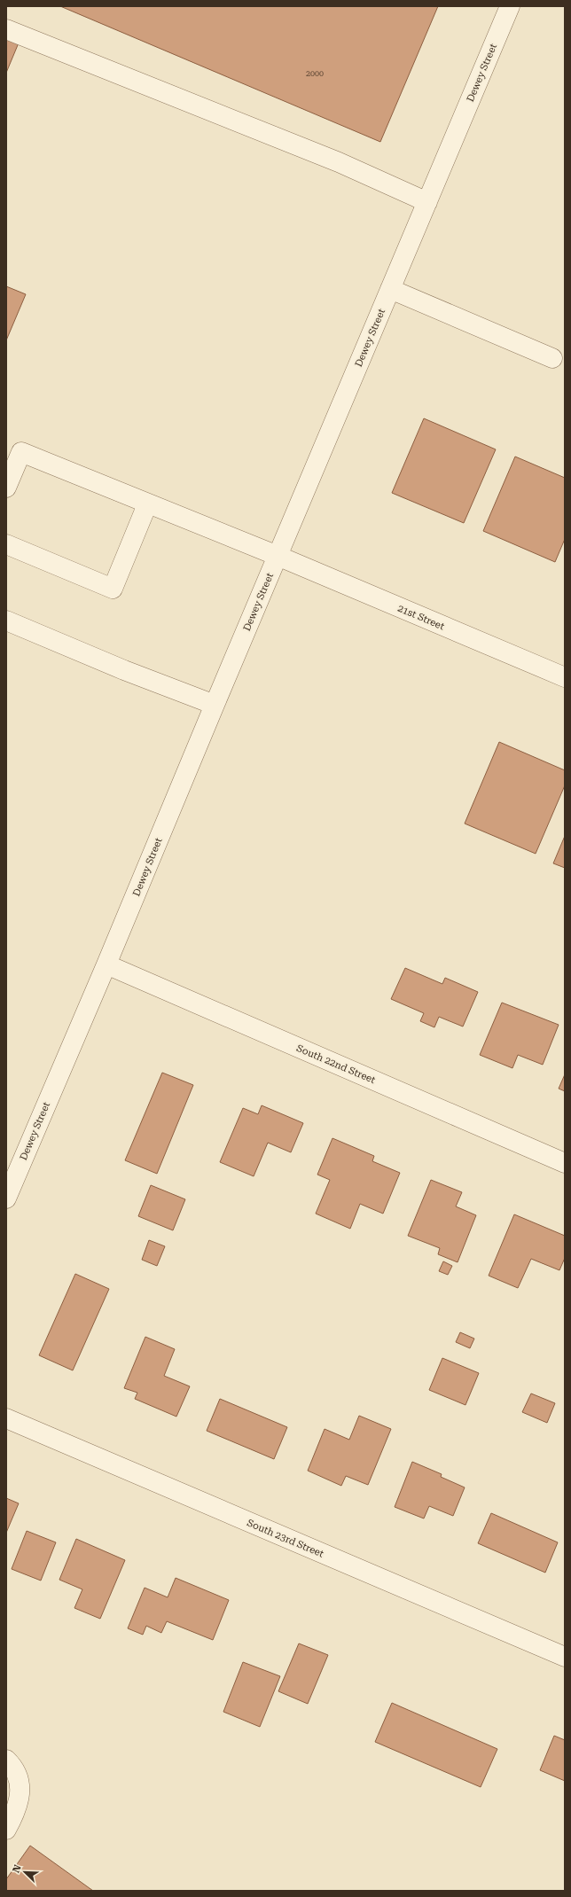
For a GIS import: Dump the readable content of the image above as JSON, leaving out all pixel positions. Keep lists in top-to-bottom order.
{
  "streets": {
    "street": [
      "Dewey Street",
      "21st Street",
      "South 22nd Street",
      "South 23rd Street"
    ]
  },
  "crossings": [
    ["Dewey Street", "21st Street"],
    ["Dewey Street", "South 22nd Street"]
  ],
  "house_numbers": ["2000"],
  "north": "top left"
}
